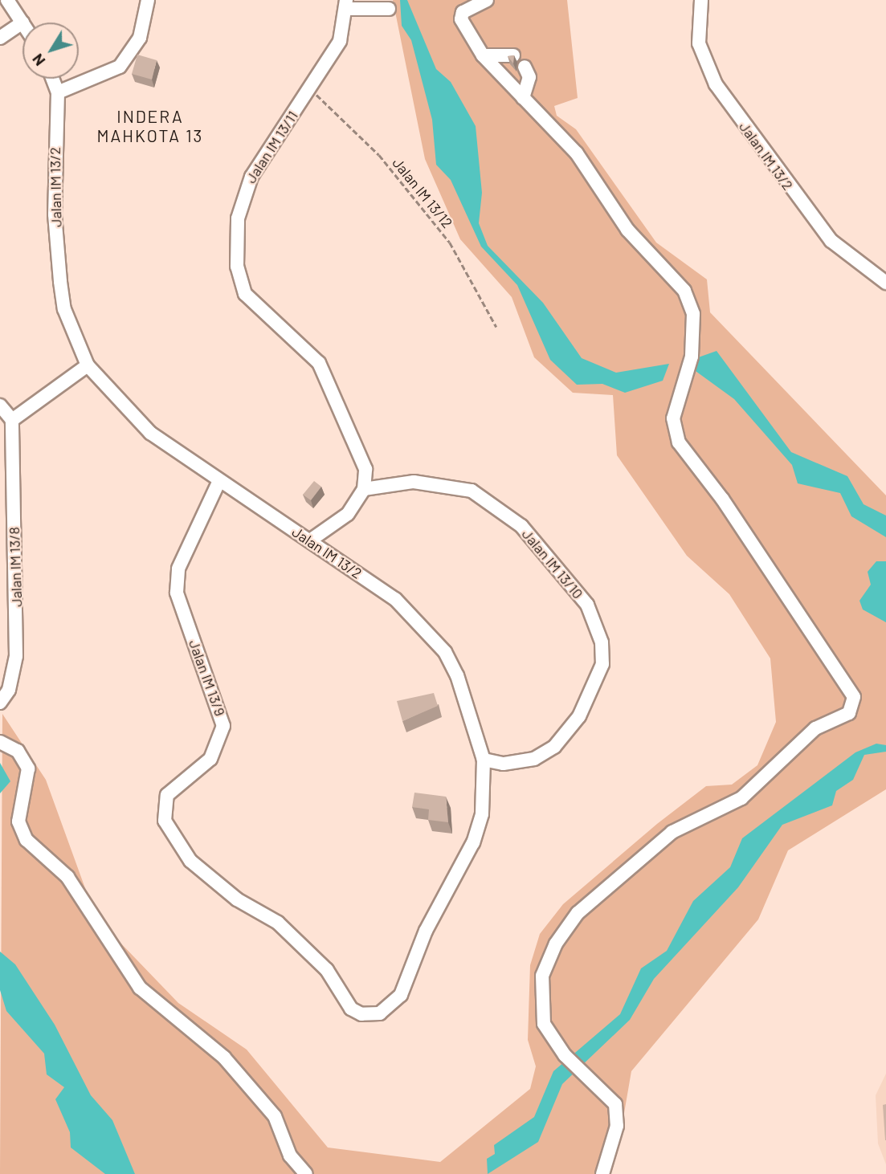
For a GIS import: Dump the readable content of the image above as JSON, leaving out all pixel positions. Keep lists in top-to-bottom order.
{
  "streets": {
    "street": [
      "Jalan IM 13/11",
      "Jalan IM 13/2",
      "Jalan IM 13/10",
      "Jalan IM 13/8",
      "Jalan IM 13/9"
    ],
    "path": ["Jalan IM 13/12"]
  },
  "crossings": [
    ["Jalan IM 13/11", "Jalan IM 13/12"],
    ["Jalan IM 13/11", "Jalan IM 13/10"],
    ["Jalan IM 13/2", "Jalan IM 13/10"],
    ["Jalan IM 13/2", "Jalan IM 13/9"]
  ],
  "districts": ["INDERA MAHKOTA 13"],
  "north": "bottom left"
}
